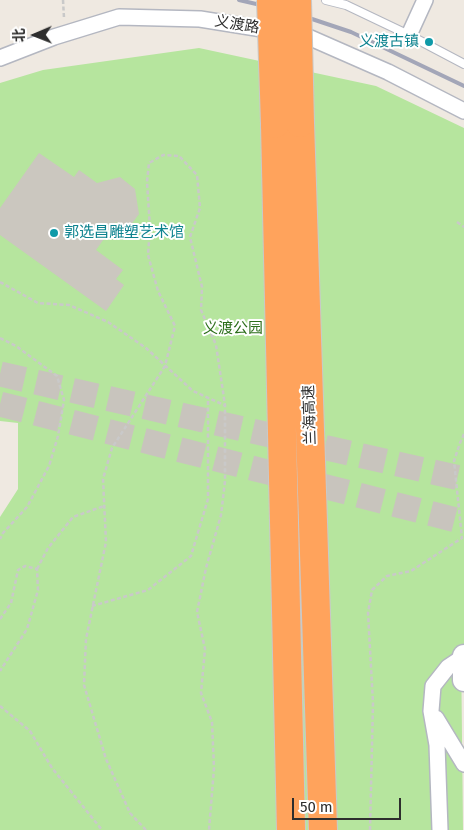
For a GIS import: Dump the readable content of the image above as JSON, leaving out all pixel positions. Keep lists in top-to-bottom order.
{
  "streets": {
    "highway": ["兰海高速"],
    "street": ["义渡路"]
  },
  "parks": ["义渡公园"],
  "places": ["义渡古镇", "郭选昌雕塑艺术馆"],
  "scale_bar": "50 m",
  "north": "left"
}
